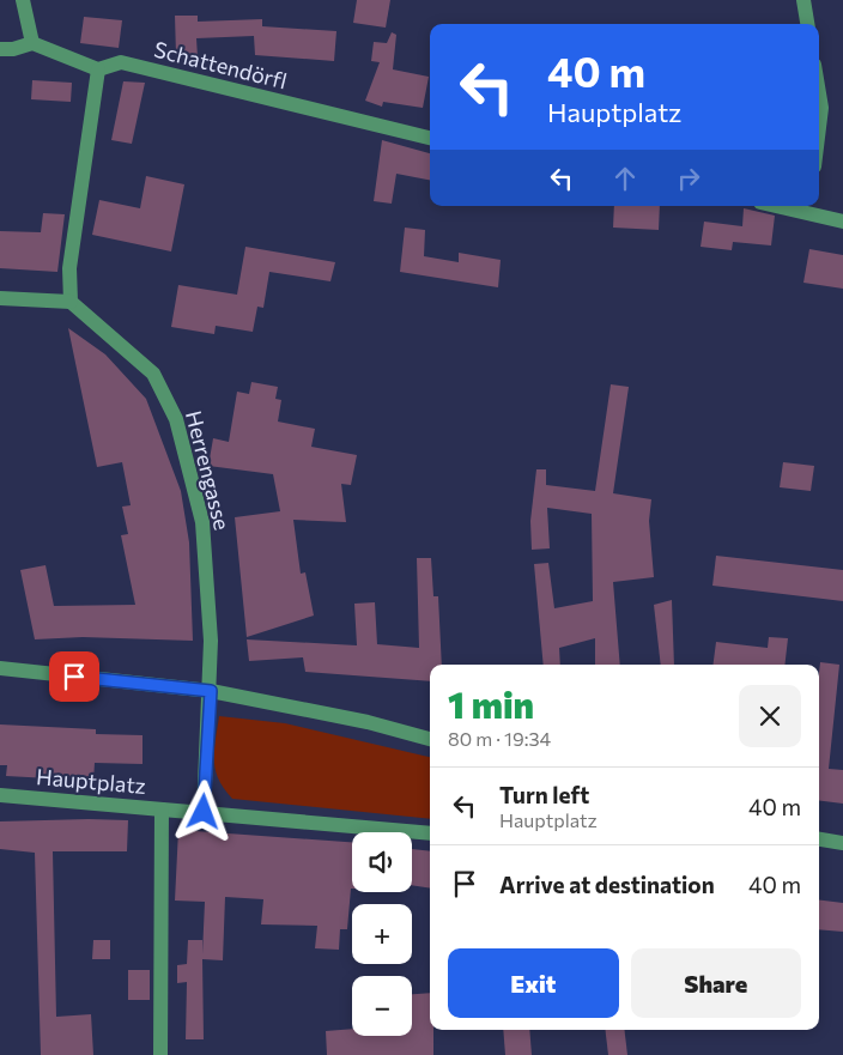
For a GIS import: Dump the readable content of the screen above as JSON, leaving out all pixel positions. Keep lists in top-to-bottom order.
{
  "streets": {
    "street": ["Schattendörfl", "Herrengasse", "Hauptplatz"]
  },
  "page": {
    "turn": ["40 m", "Hauptplatz"],
    "heading": ["1 min", "80 m · 19:34"],
    "list": [
      {
        "name": "Turn left",
        "note": "Hauptplatz",
        "value": "40 m"
      },
      {
        "name": "Arrive at destination",
        "value": "40 m"
      }
    ],
    "map_buttons": ["+", "−"],
    "buttons": ["Exit", "Share"]
  }
}
